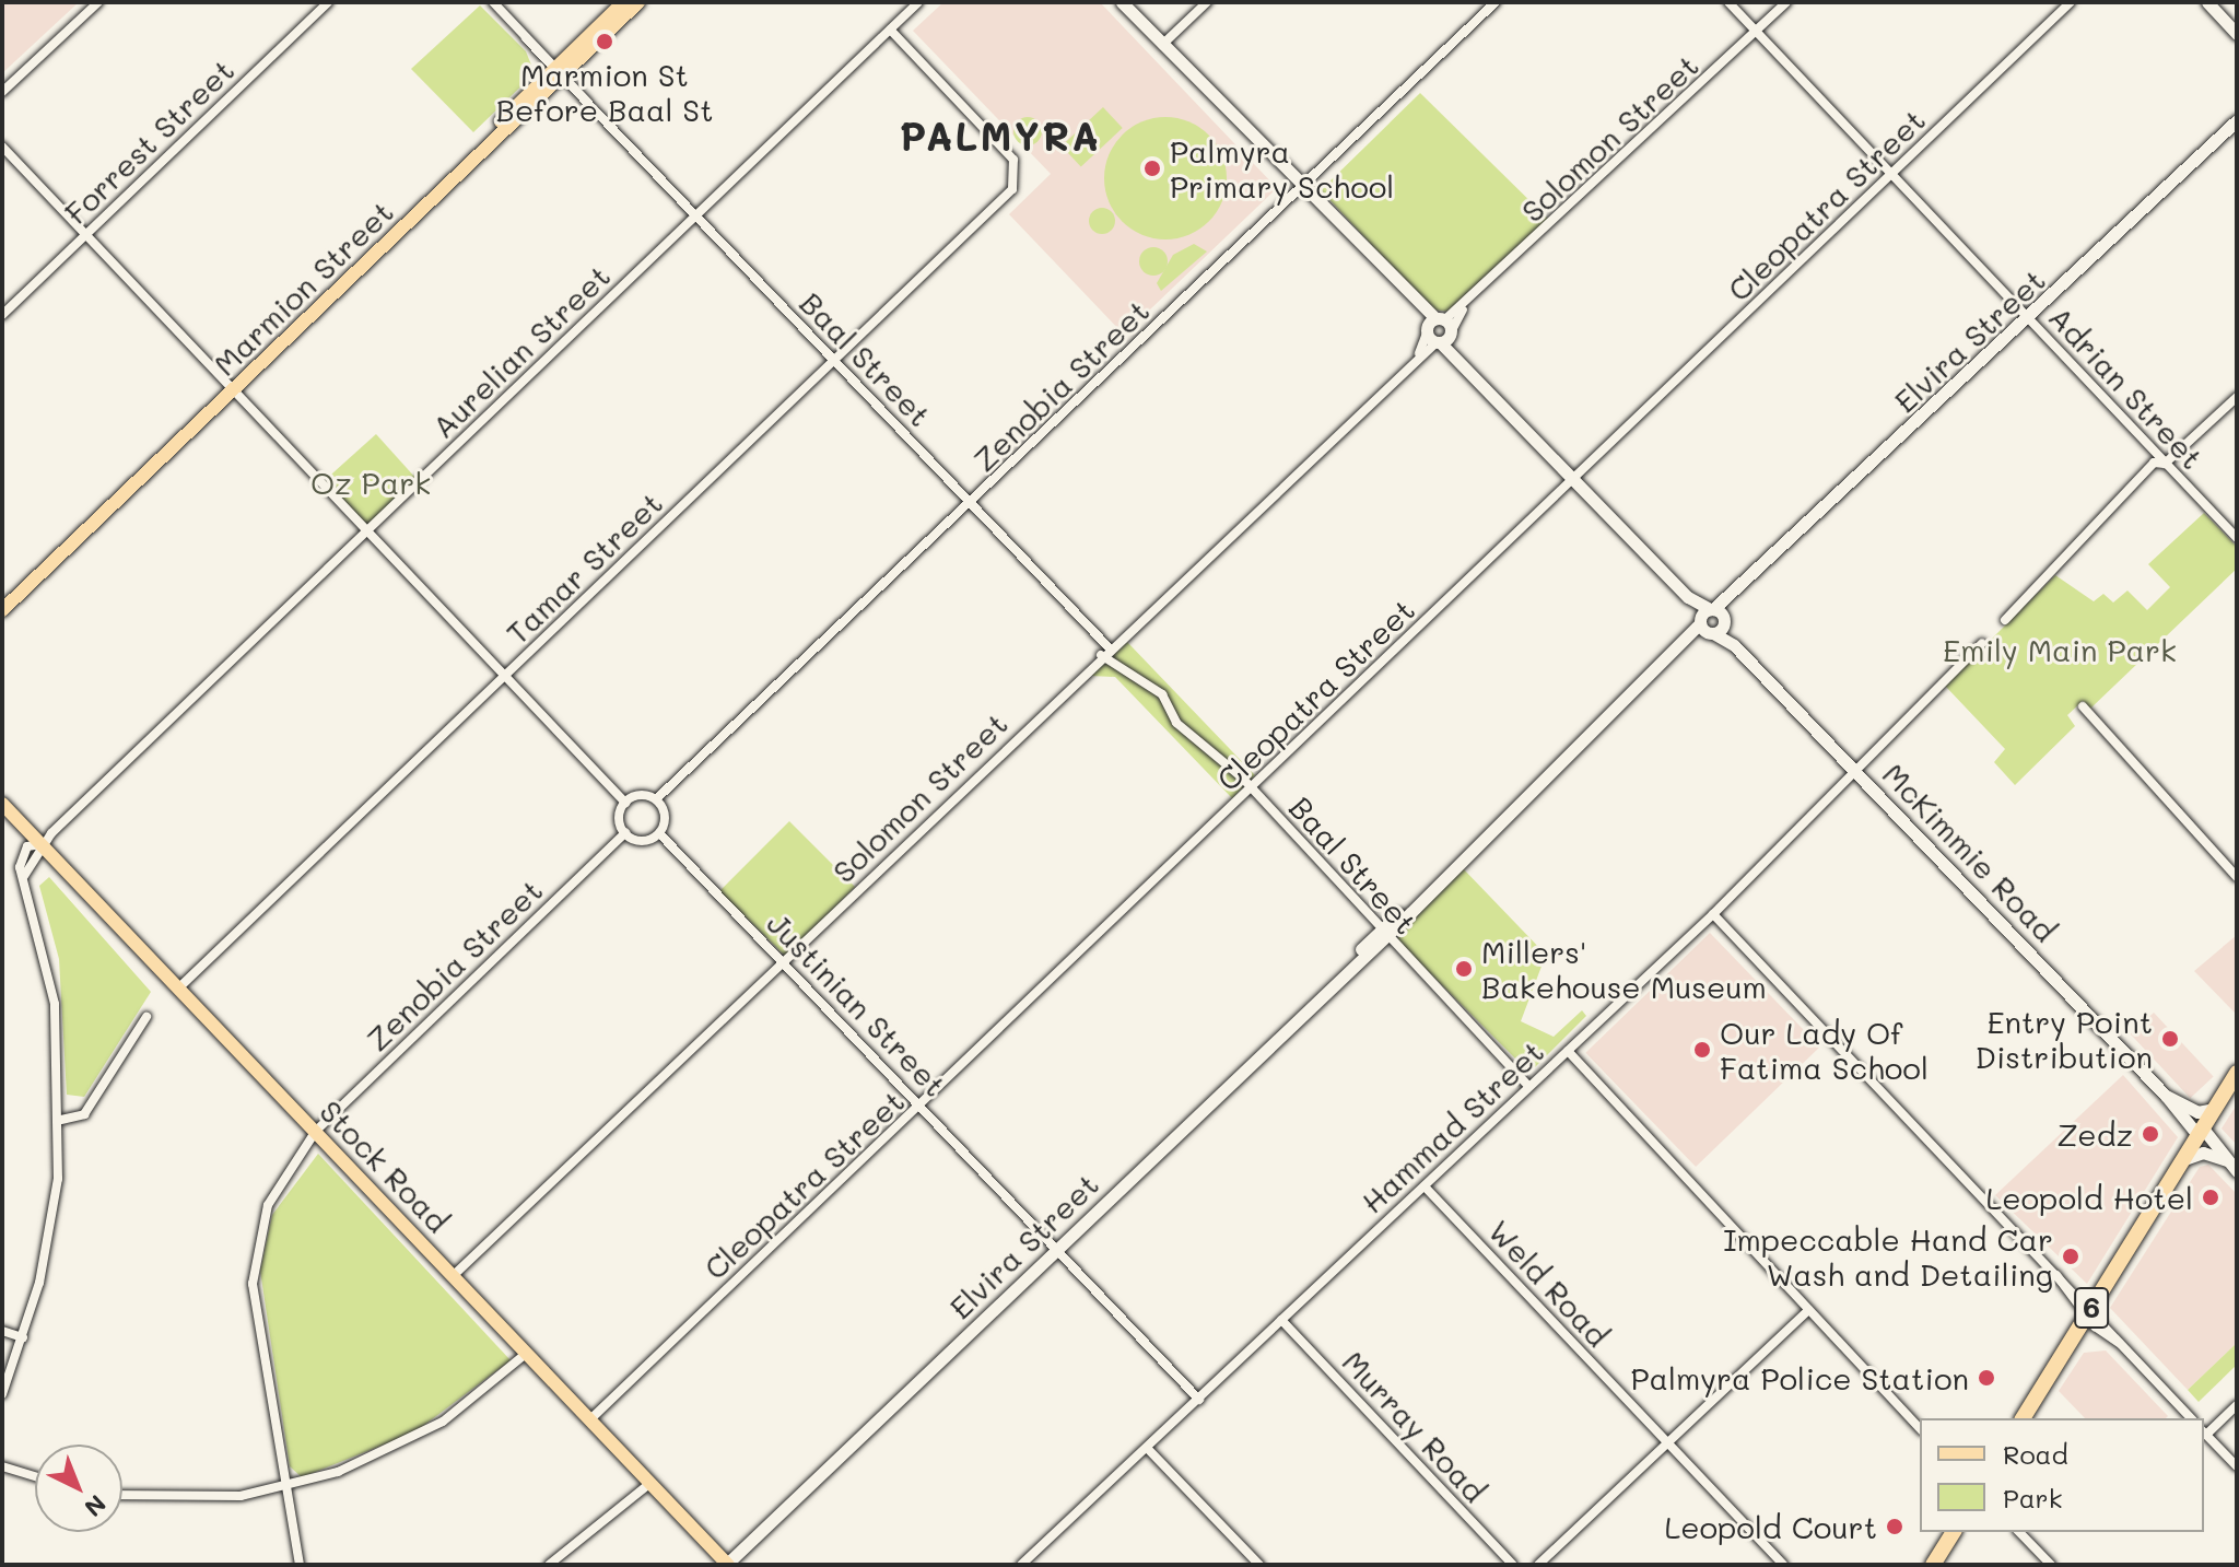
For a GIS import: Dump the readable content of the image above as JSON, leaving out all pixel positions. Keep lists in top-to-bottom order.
{
  "streets": {
    "highway": ["6"],
    "main road": ["Marmion Street", "Stock Road"],
    "street": [
      "Solomon Street",
      "Forrest Street",
      "Cleopatra Street",
      "Elvira Street",
      "Aurelian Street",
      "Baal Street",
      "Zenobia Street",
      "Adrian Street",
      "Tamar Street",
      "McKimmie Road",
      "Justinian Street",
      "Hammad Street",
      "Weld Road",
      "Murray Road"
    ]
  },
  "crossings": [
    ["Solomon Street", "Baal Street"],
    ["Solomon Street", "Adrian Street"],
    ["Solomon Street", "Justinian Street"],
    ["Solomon Street", "Stock Road"],
    ["Cleopatra Street", "Baal Street"],
    ["Cleopatra Street", "Adrian Street"],
    ["Cleopatra Street", "Justinian Street"],
    ["Cleopatra Street", "Stock Road"],
    ["Marmion Street", "Baal Street"],
    ["Elvira Street", "Baal Street"],
    ["Elvira Street", "Adrian Street"],
    ["Elvira Street", "McKimmie Road"],
    ["Elvira Street", "Justinian Street"],
    ["Elvira Street", "Stock Road"],
    ["Aurelian Street", "Baal Street"],
    ["Aurelian Street", "Tamar Street"],
    ["Aurelian Street", "Stock Road"],
    ["Baal Street", "Zenobia Street"],
    ["Baal Street", "Tamar Street"],
    ["Baal Street", "Hammad Street"],
    ["Zenobia Street", "Justinian Street"],
    ["Zenobia Street", "Stock Road"],
    ["Tamar Street", "Stock Road"],
    ["McKimmie Road", "Hammad Street"],
    ["McKimmie Road", "6"],
    ["Justinian Street", "Hammad Street"],
    ["Hammad Street", "Weld Road"],
    ["Hammad Street", "Murray Road"]
  ],
  "districts": ["PALMYRA"],
  "parks": ["Oz Park", "Emily Main Park"],
  "places": [
    "Marmion St Before Baal St",
    "Palmyra Primary School",
    "Millers' Bakehouse Museum",
    "Entry Point Distribution",
    "Our Lady Of Fatima School",
    "Zedz",
    "Leopold Hotel",
    "Impeccable Hand Car Wash and Detailing",
    "Palmyra Police Station",
    "Leopold Court"
  ],
  "legend": ["Road", "Park"],
  "north": "bottom right"
}
